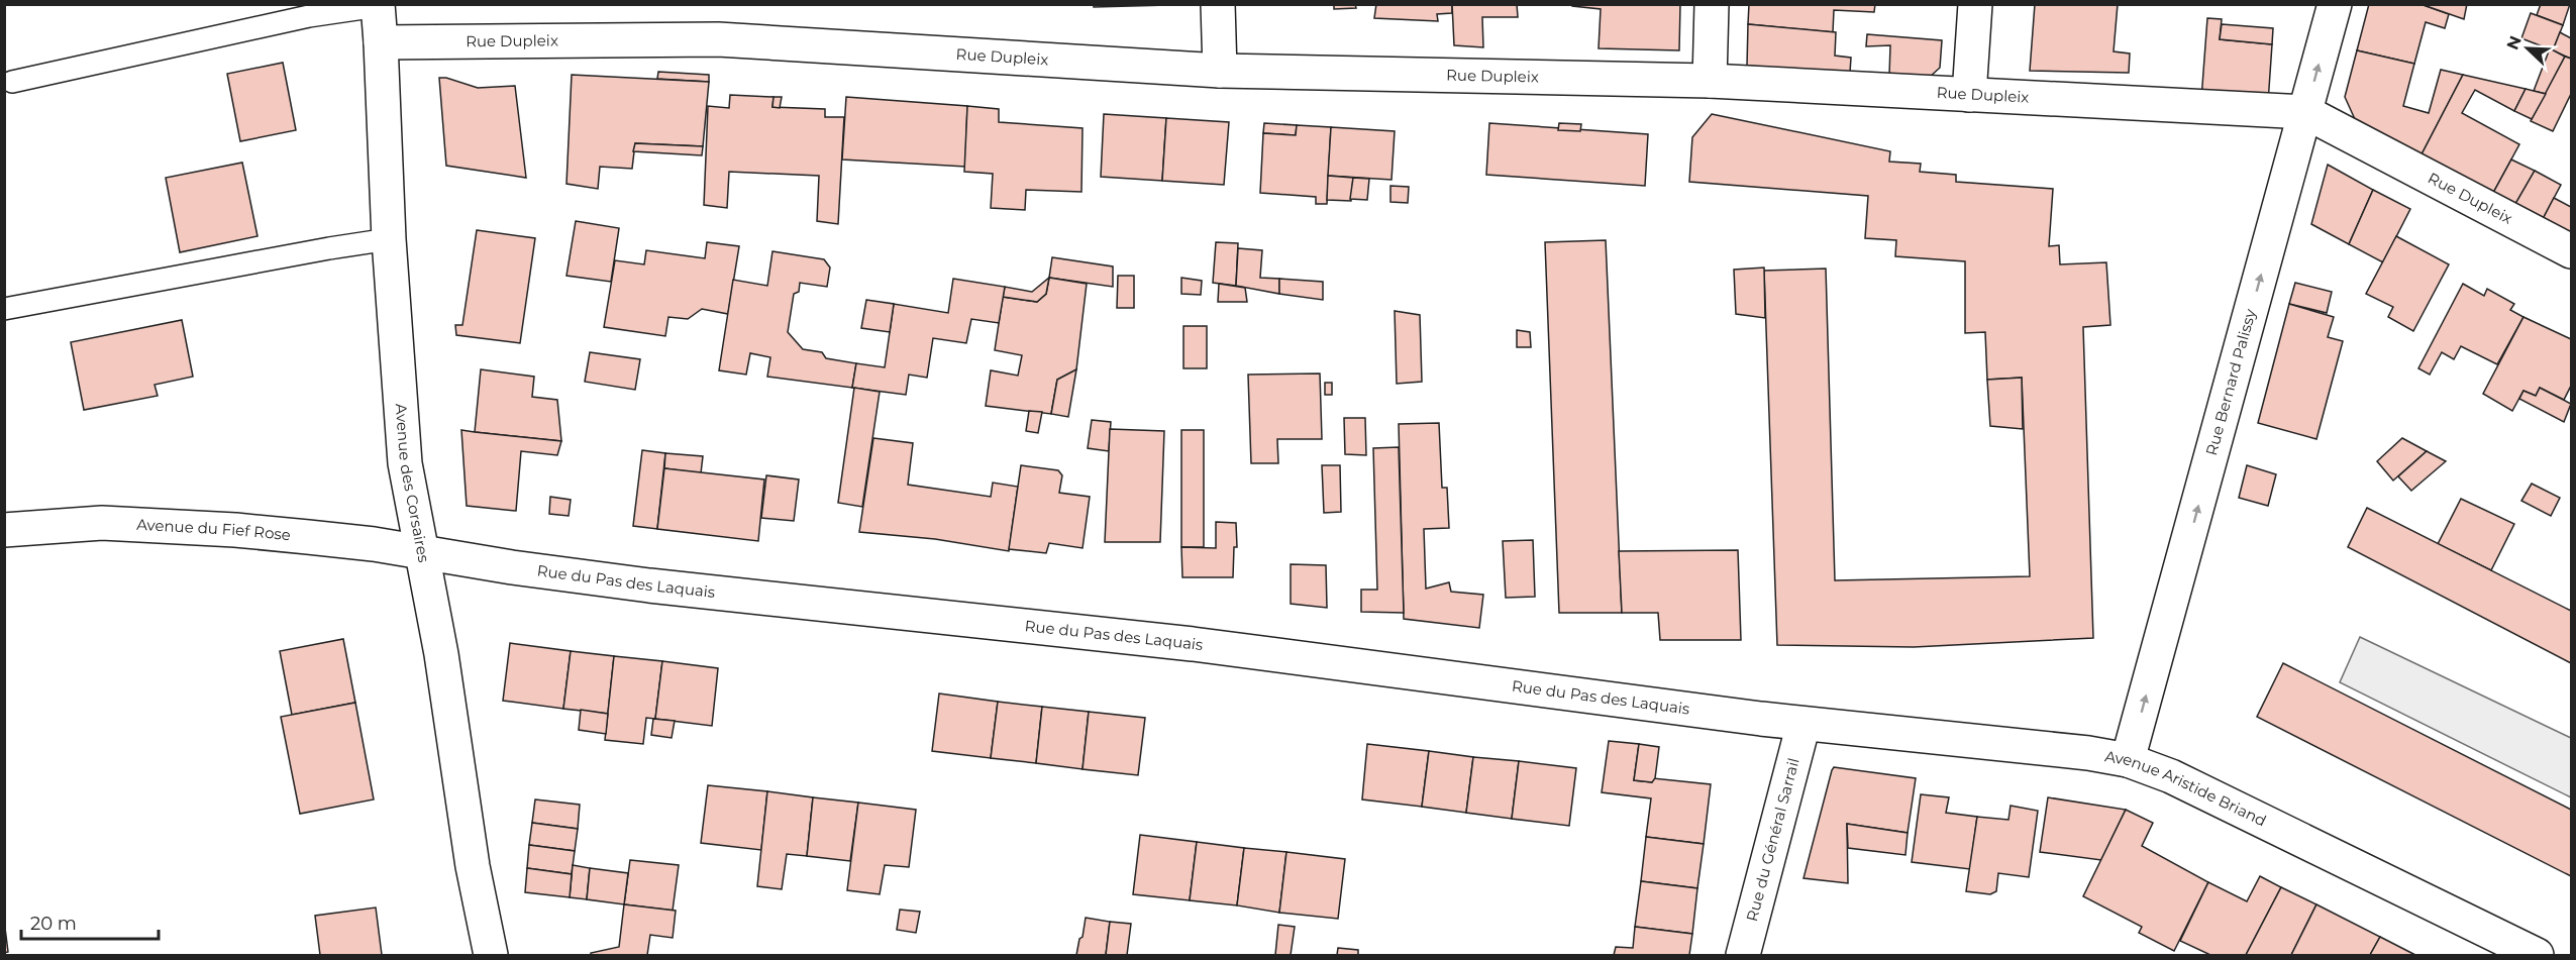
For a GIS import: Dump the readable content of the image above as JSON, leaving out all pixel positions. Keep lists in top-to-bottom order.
{
  "streets": {
    "street": [
      "Rue Dupleix",
      "Rue Bernard Palissy",
      "Avenue des Corsaires",
      "Avenue du Fief Rose",
      "Rue du Pas des Laquais",
      "Avenue Aristide Briand",
      "Rue du Général Sarrail"
    ]
  },
  "crossings": [
    ["Rue Dupleix", "Rue Bernard Palissy"],
    ["Rue Dupleix", "Avenue des Corsaires"],
    ["Rue Bernard Palissy", "Avenue Aristide Briand"],
    ["Avenue des Corsaires", "Avenue du Fief Rose"],
    ["Avenue des Corsaires", "Rue du Pas des Laquais"],
    ["Avenue du Fief Rose", "Rue du Pas des Laquais"],
    ["Rue du Pas des Laquais", "Avenue Aristide Briand"],
    ["Rue du Pas des Laquais", "Rue du Général Sarrail"],
    ["Avenue Aristide Briand", "Rue du Général Sarrail"]
  ],
  "one_way": ["Rue Bernard Palissy"],
  "scale_bar": "20 m",
  "north": "top left"
}
